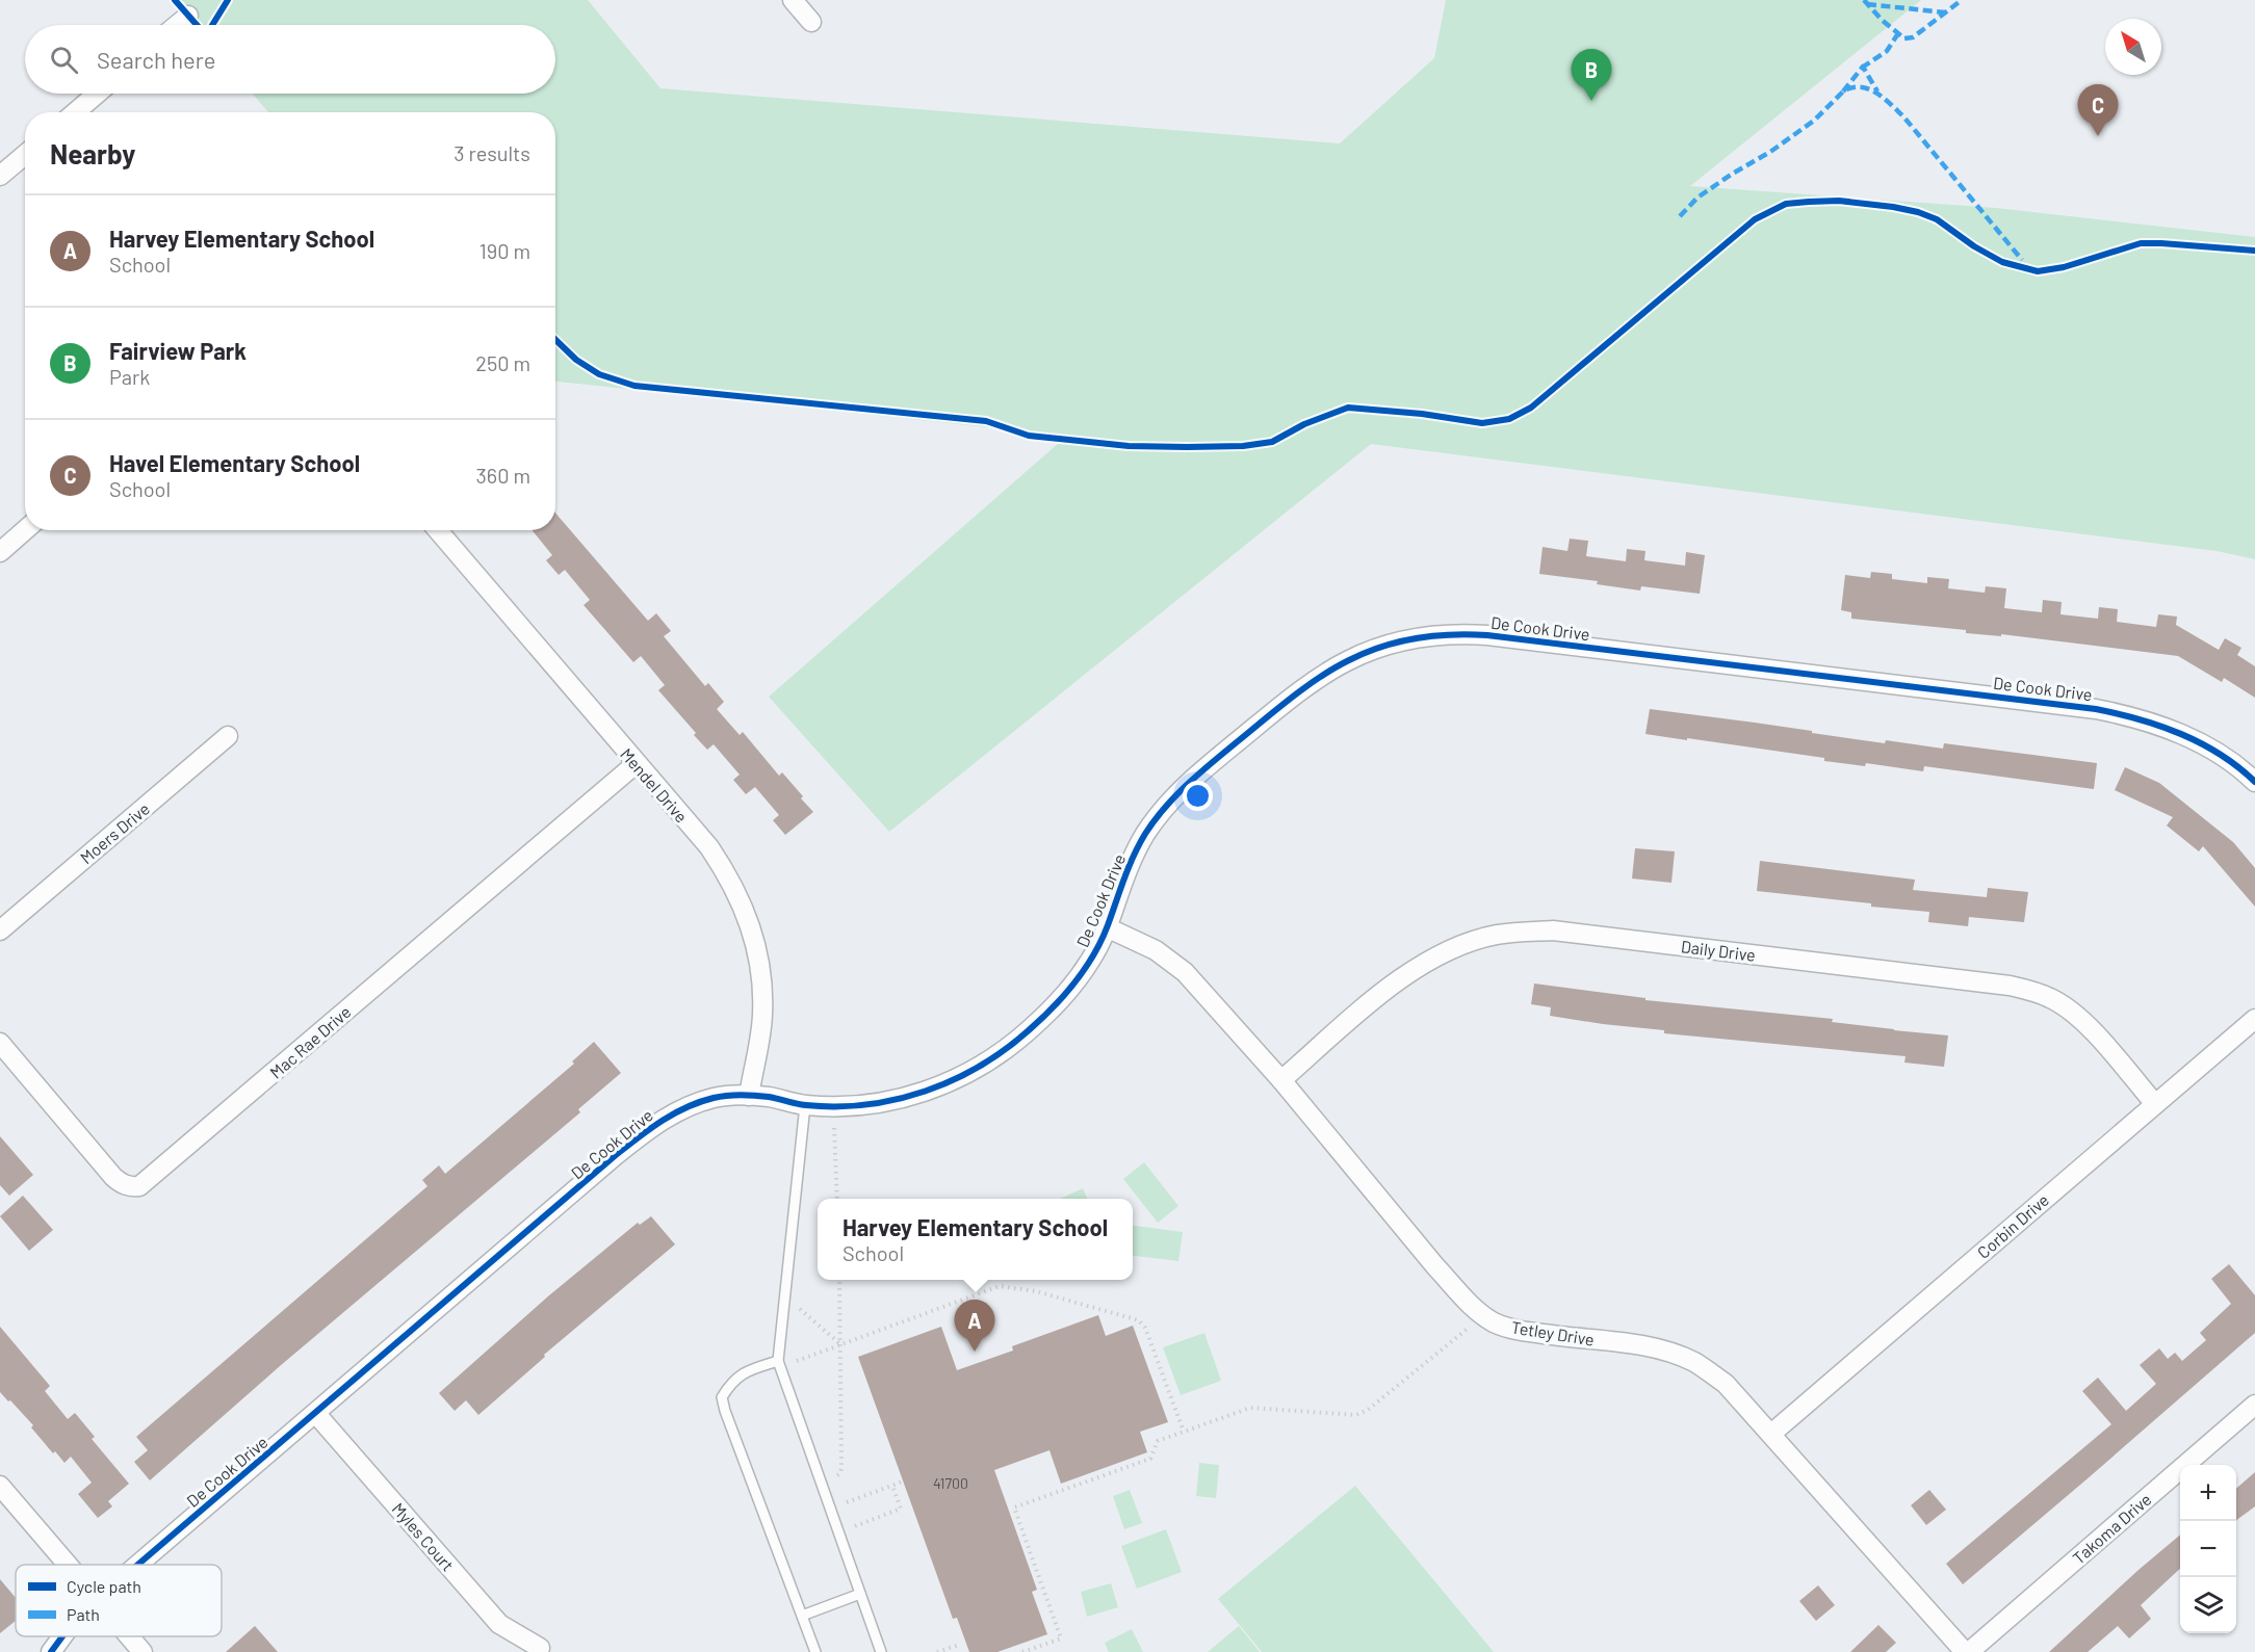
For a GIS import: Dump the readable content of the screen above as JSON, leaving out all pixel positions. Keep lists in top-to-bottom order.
{
  "streets": {
    "street": [
      "De Cook Drive",
      "Mendel Drive",
      "Moers Drive",
      "Daily Drive",
      "Mac Rae Drive",
      "Corbin Drive",
      "Tetley Drive",
      "Takoma Drive",
      "Myles Court"
    ]
  },
  "crossings": [
    ["De Cook Drive", "Mendel Drive"],
    ["De Cook Drive", "Tetley Drive"],
    ["De Cook Drive", "Myles Court"],
    ["Mendel Drive", "Mac Rae Drive"],
    ["Daily Drive", "Corbin Drive"],
    ["Daily Drive", "Tetley Drive"],
    ["Corbin Drive", "Tetley Drive"],
    ["Tetley Drive", "Takoma Drive"]
  ],
  "house_numbers": ["41700"],
  "legend": ["Cycle path", "Path"],
  "north": "top left",
  "page": {
    "search": "Search here",
    "pins": ["B", "C", "A"],
    "heading": ["Nearby", "3 results"],
    "list": [
      {
        "mark": "A",
        "name": "Harvey Elementary School",
        "note": "School",
        "value": "190 m"
      },
      {
        "mark": "B",
        "name": "Fairview Park",
        "note": "Park",
        "value": "250 m"
      },
      {
        "mark": "C",
        "name": "Havel Elementary School",
        "note": "School",
        "value": "360 m"
      }
    ],
    "popup": ["Harvey Elementary School", "School"],
    "map_buttons": ["+", "−"]
  }
}
